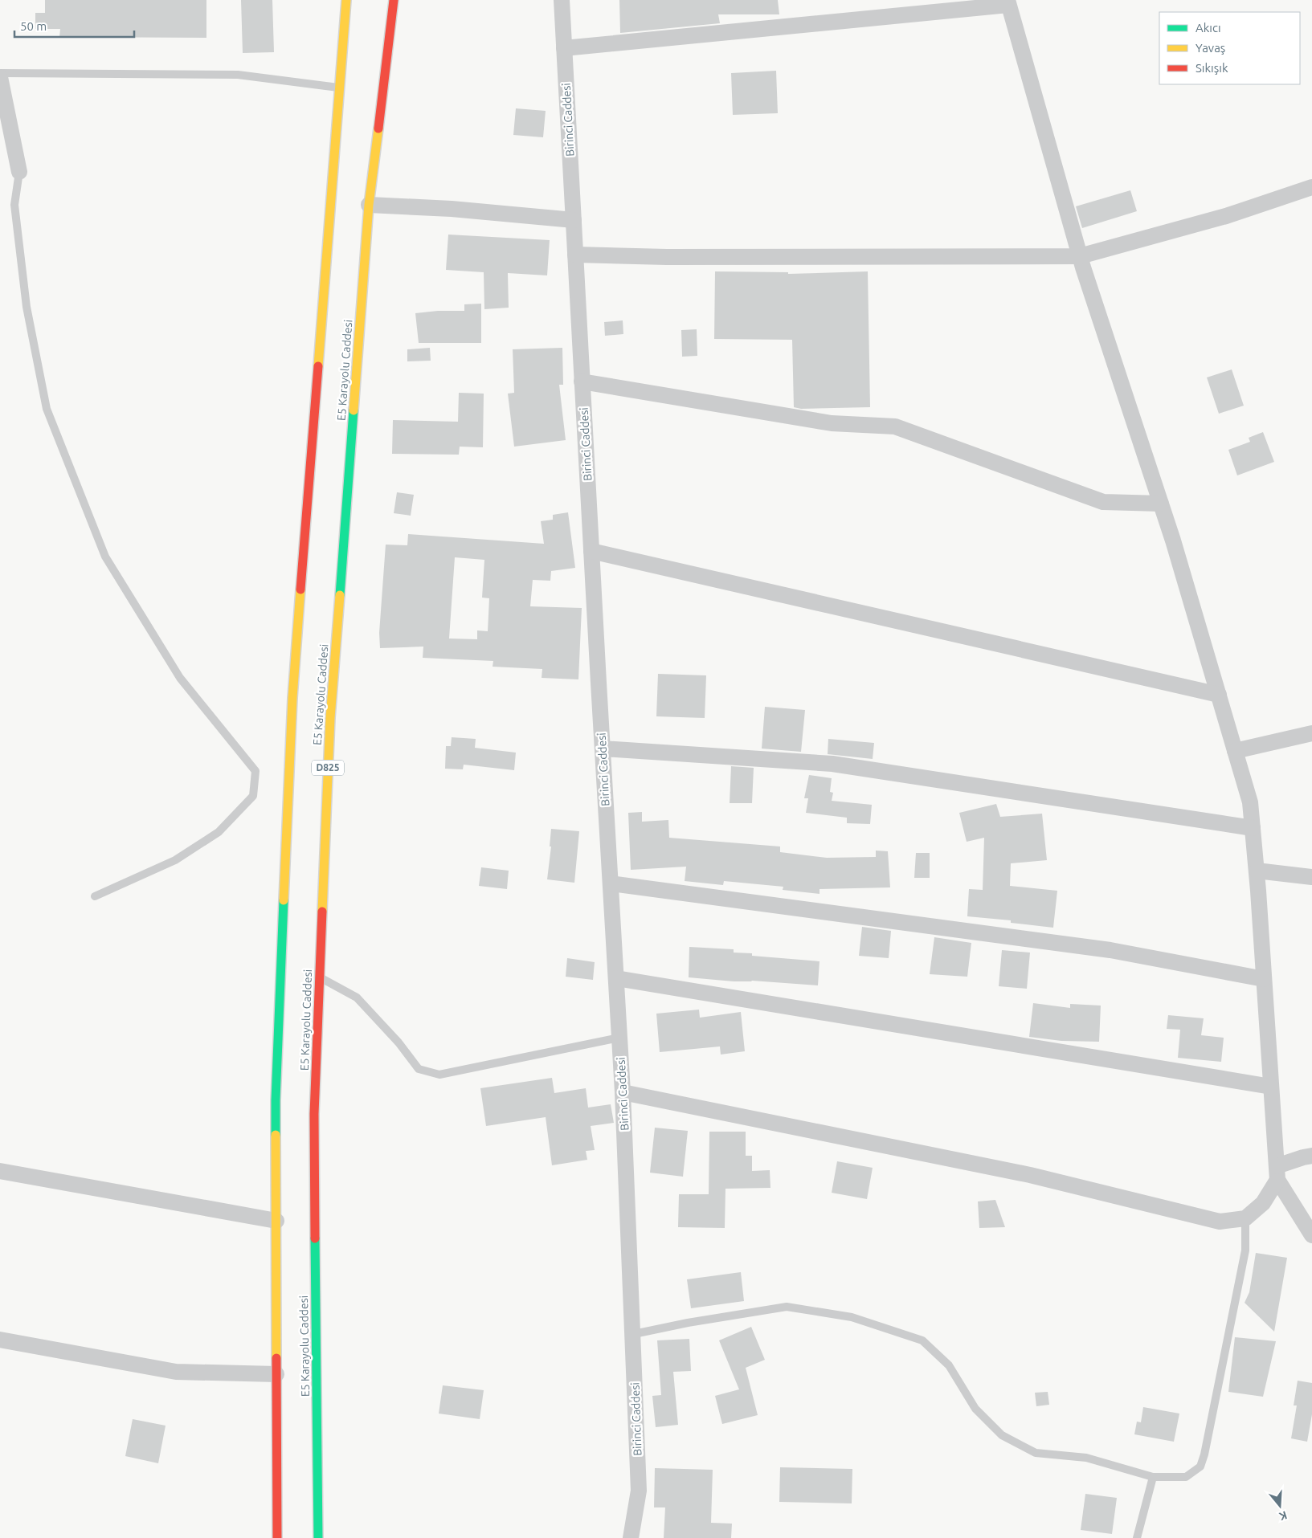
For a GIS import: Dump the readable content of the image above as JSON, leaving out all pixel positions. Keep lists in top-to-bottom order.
{
  "streets": {
    "highway": ["E5 Karayolu Caddesi", "D825"],
    "street": ["Birinci Caddesi"]
  },
  "legend": ["Akıcı", "Yavaş", "Sıkışık"],
  "scale_bar": "50 m",
  "north": "bottom"
}
